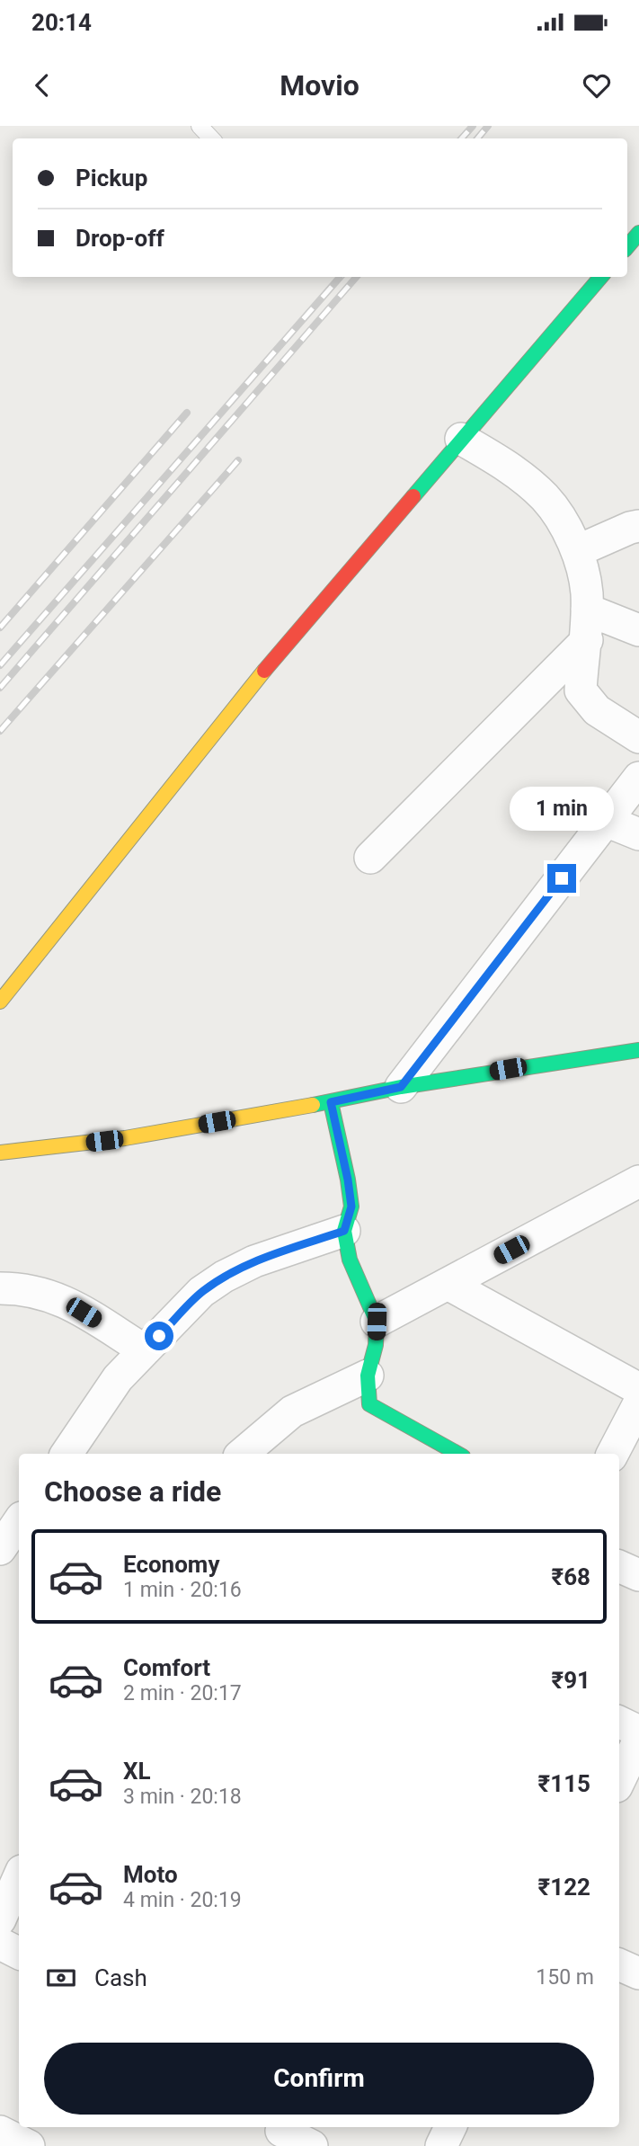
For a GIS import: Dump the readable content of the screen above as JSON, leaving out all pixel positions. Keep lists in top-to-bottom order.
{
  "page": {
    "status": "20:14",
    "header": "Movio",
    "banner": ["Pickup", "Drop-off"],
    "bubble": "1 min",
    "heading": "Choose a ride",
    "list": [
      {
        "name": "Economy",
        "note": "1 min · 20:16",
        "value": "₹68"
      },
      {
        "name": "Comfort",
        "note": "2 min · 20:17",
        "value": "₹91"
      },
      {
        "name": "XL",
        "note": "3 min · 20:18",
        "value": "₹115"
      },
      {
        "name": "Moto",
        "note": "4 min · 20:19",
        "value": "₹122"
      }
    ],
    "pay": ["Cash", "150 m"],
    "buttons": "Confirm"
  }
}
